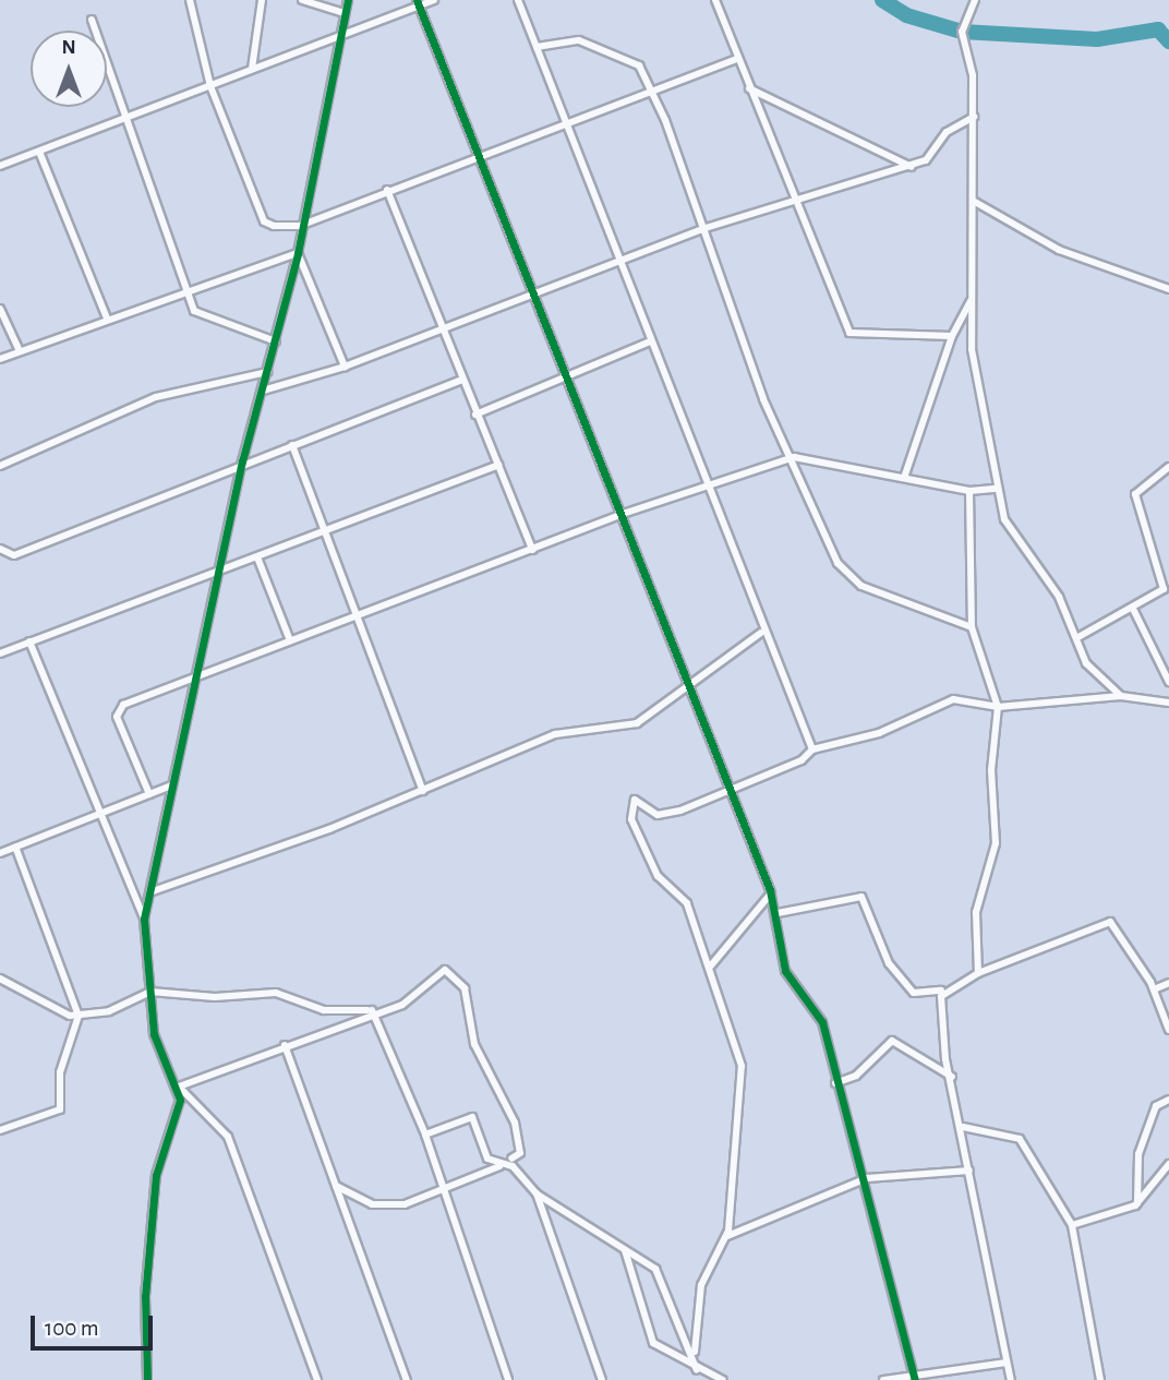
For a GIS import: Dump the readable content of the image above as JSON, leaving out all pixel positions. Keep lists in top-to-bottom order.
{
  "scale_bar": "100 m",
  "north": "top"
}
